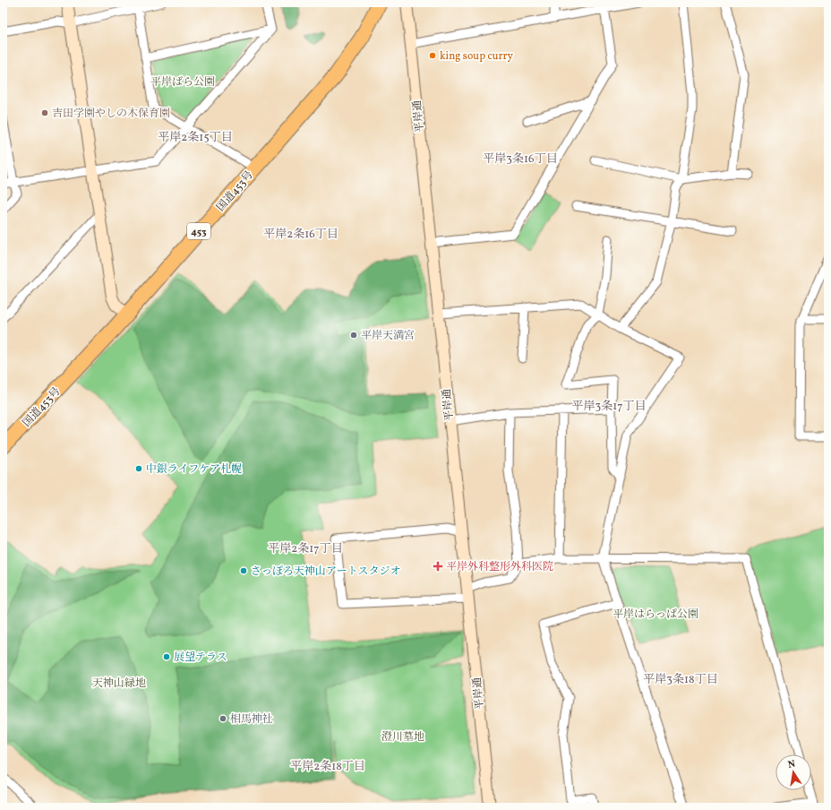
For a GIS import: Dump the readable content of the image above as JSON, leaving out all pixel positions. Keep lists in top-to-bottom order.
{
  "streets": {
    "highway": ["国道453号", "453"],
    "street": ["平岸通"]
  },
  "districts": [
    "平岸2条15丁目",
    "平岸3条16丁目",
    "平岸2条16丁目",
    "平岸3条17丁目",
    "平岸2条17丁目",
    "平岸3条18丁目",
    "平岸2条18丁目"
  ],
  "parks": [
    "平岸ばら公園",
    "平岸はらっぱ公園",
    "天神山緑地",
    "澄川墓地"
  ],
  "places": {
    "other": [
      "king soup curry",
      "吉田学園やしの木保育園",
      "平岸天満宮",
      "中銀ライフケア札幌",
      "さっぽろ天神山アートスタジオ",
      "展望テラス",
      "相馬神社"
    ],
    "health": ["平岸外科整形外科医院"]
  },
  "north": "top"
}
